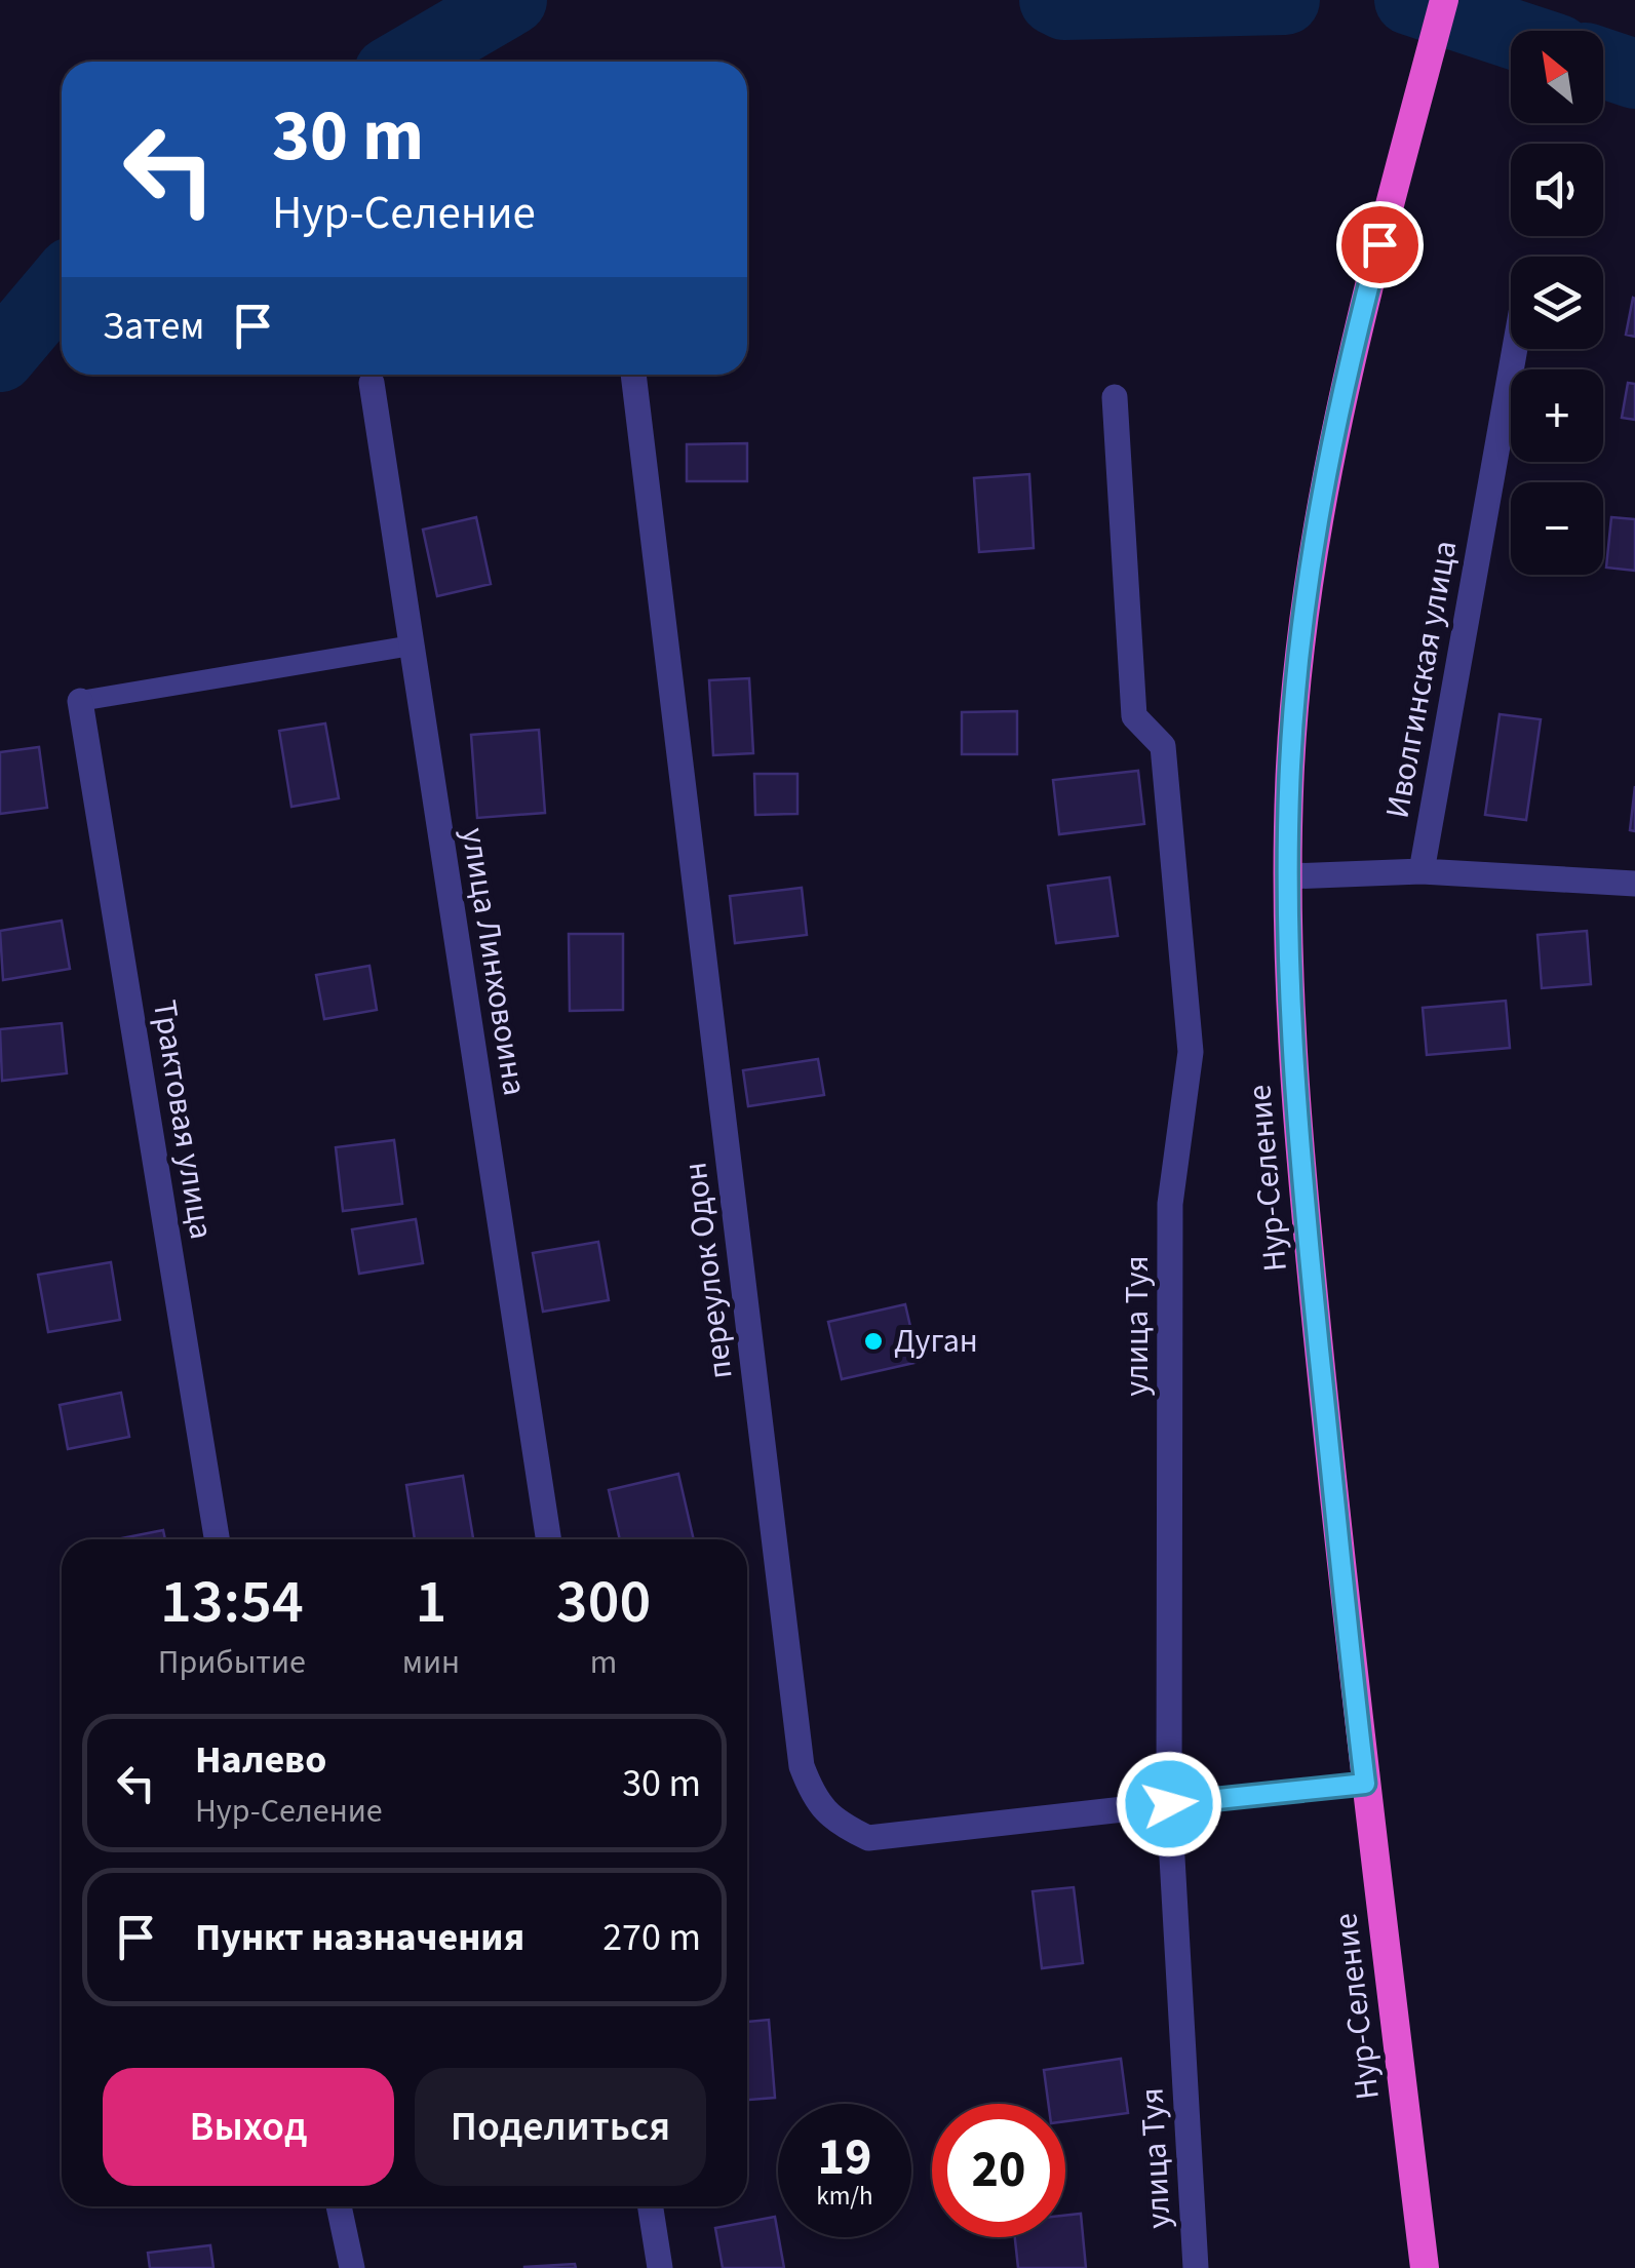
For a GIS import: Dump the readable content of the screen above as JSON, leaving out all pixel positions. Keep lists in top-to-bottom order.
{
  "streets": {
    "highway": ["Нур-Селение"],
    "street": [
      "Иволгинская улица",
      "улица Линховоина",
      "Трактовая улица",
      "переулок Одон",
      "улица Туя"
    ]
  },
  "crossings": [
    ["переулок Одон", "улица Туя"]
  ],
  "places": ["Дуган"],
  "north": "top left",
  "page": {
    "map_buttons": ["+", "−"],
    "turn": ["30 m", "Нур-Селение"],
    "then": "Затем",
    "eta": [
      "13:54",
      "Прибытие",
      "1",
      "мин",
      "300",
      "m"
    ],
    "list": [
      {
        "name": "Налево",
        "note": "Нур-Селение",
        "value": "30 m"
      },
      {
        "name": "Пункт назначения",
        "value": "270 m"
      }
    ],
    "buttons": ["Выход", "Поделиться"],
    "speed": "19 km/h",
    "limit": "20"
  }
}
